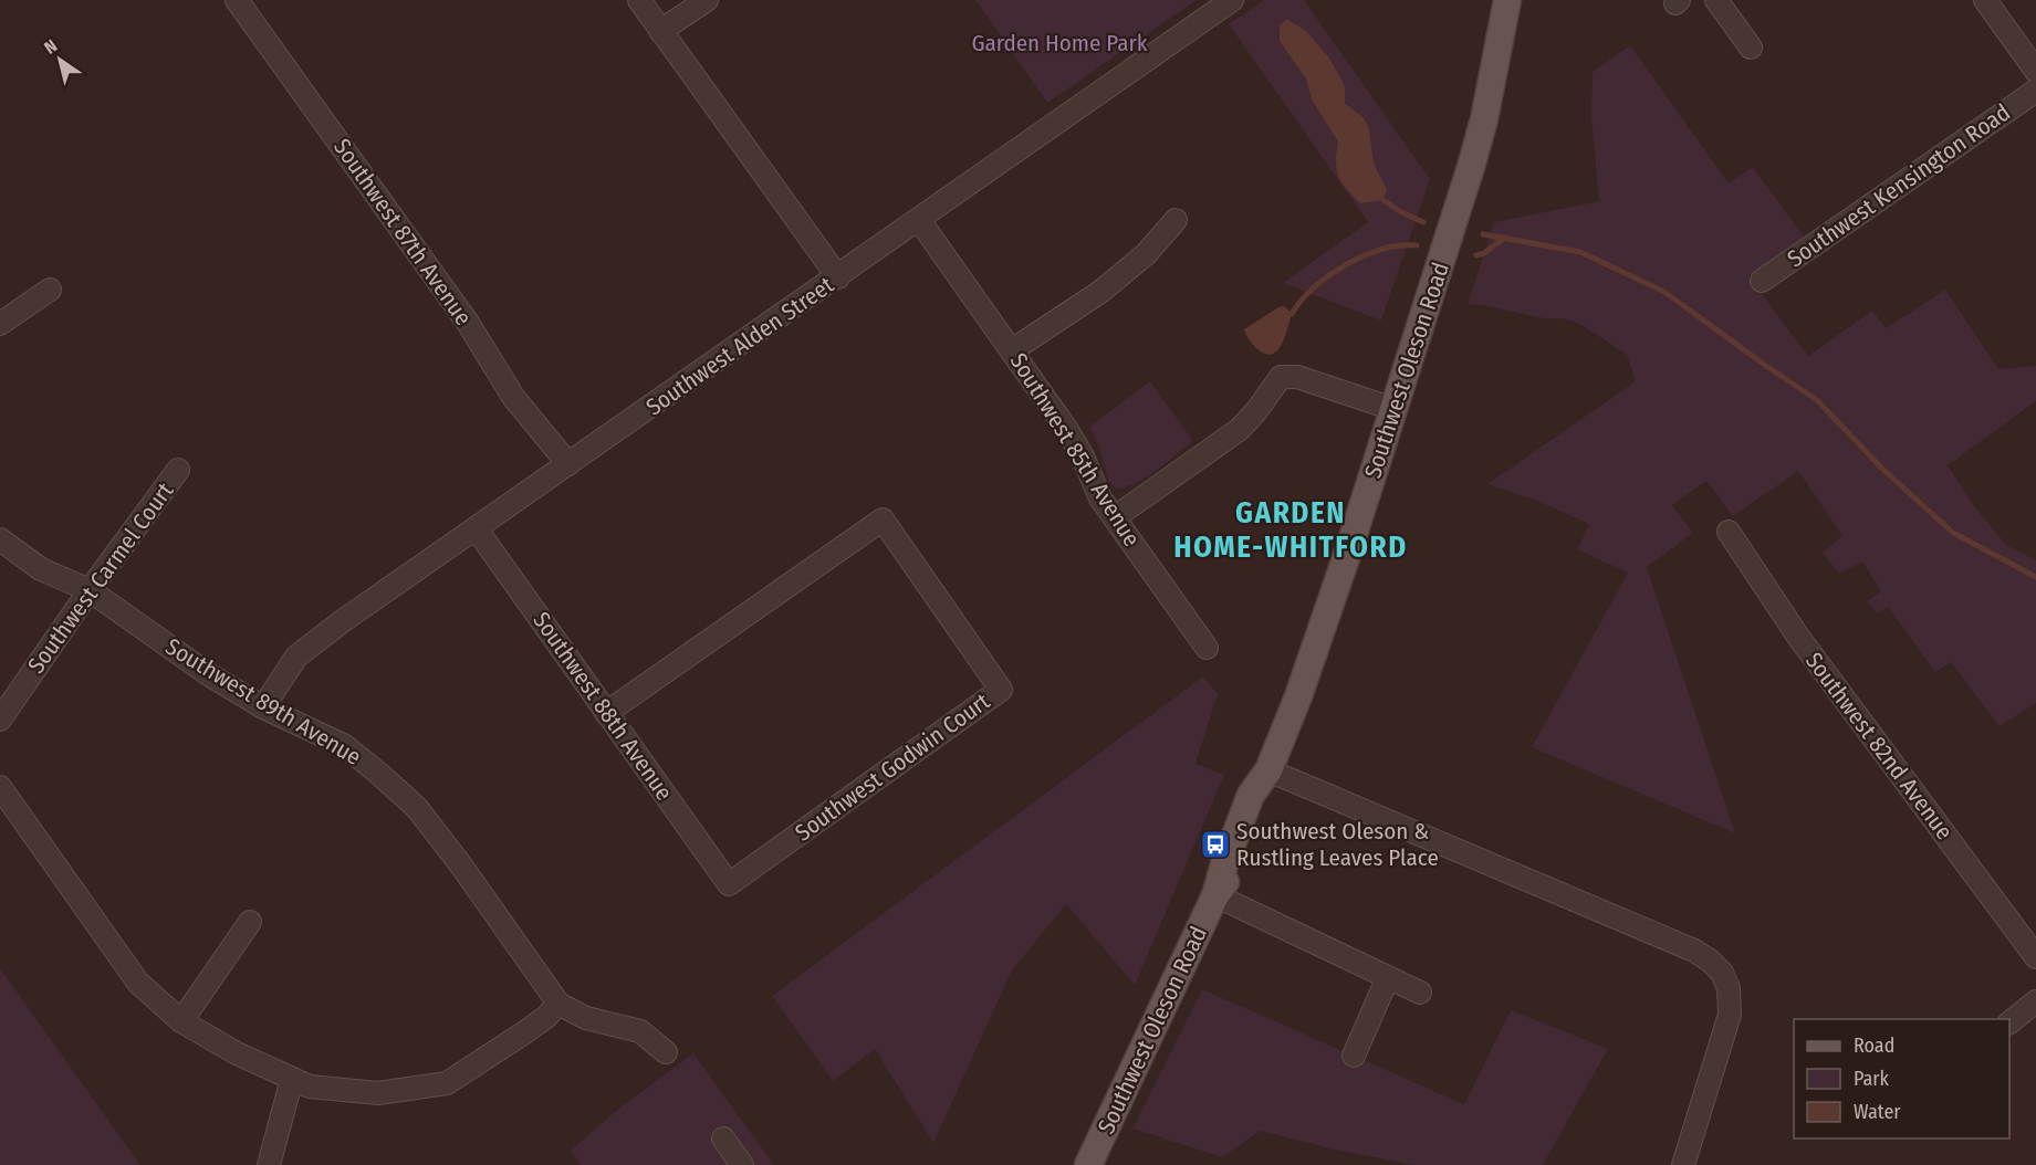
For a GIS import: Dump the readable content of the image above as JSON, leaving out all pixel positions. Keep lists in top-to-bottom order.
{
  "streets": {
    "main road": ["Southwest Oleson Road"],
    "street": [
      "Southwest Kensington Road",
      "Southwest 87th Avenue",
      "Southwest Alden Street",
      "Southwest 85th Avenue",
      "Southwest Carmel Court",
      "Southwest 89th Avenue",
      "Southwest 88th Avenue",
      "Southwest 82nd Avenue",
      "Southwest Godwin Court"
    ]
  },
  "crossings": [
    ["Southwest 87th Avenue", "Southwest Alden Street"],
    ["Southwest Alden Street", "Southwest 85th Avenue"],
    ["Southwest Alden Street", "Southwest 89th Avenue"],
    ["Southwest Alden Street", "Southwest 88th Avenue"],
    ["Southwest Carmel Court", "Southwest 89th Avenue"],
    ["Southwest 88th Avenue", "Southwest Godwin Court"]
  ],
  "districts": ["GARDEN HOME-WHITFORD"],
  "parks": ["Garden Home Park"],
  "places": {
    "bus stop": ["Southwest Oleson & Rustling Leaves Place"]
  },
  "legend": ["Road", "Park", "Water"],
  "north": "top left"
}
